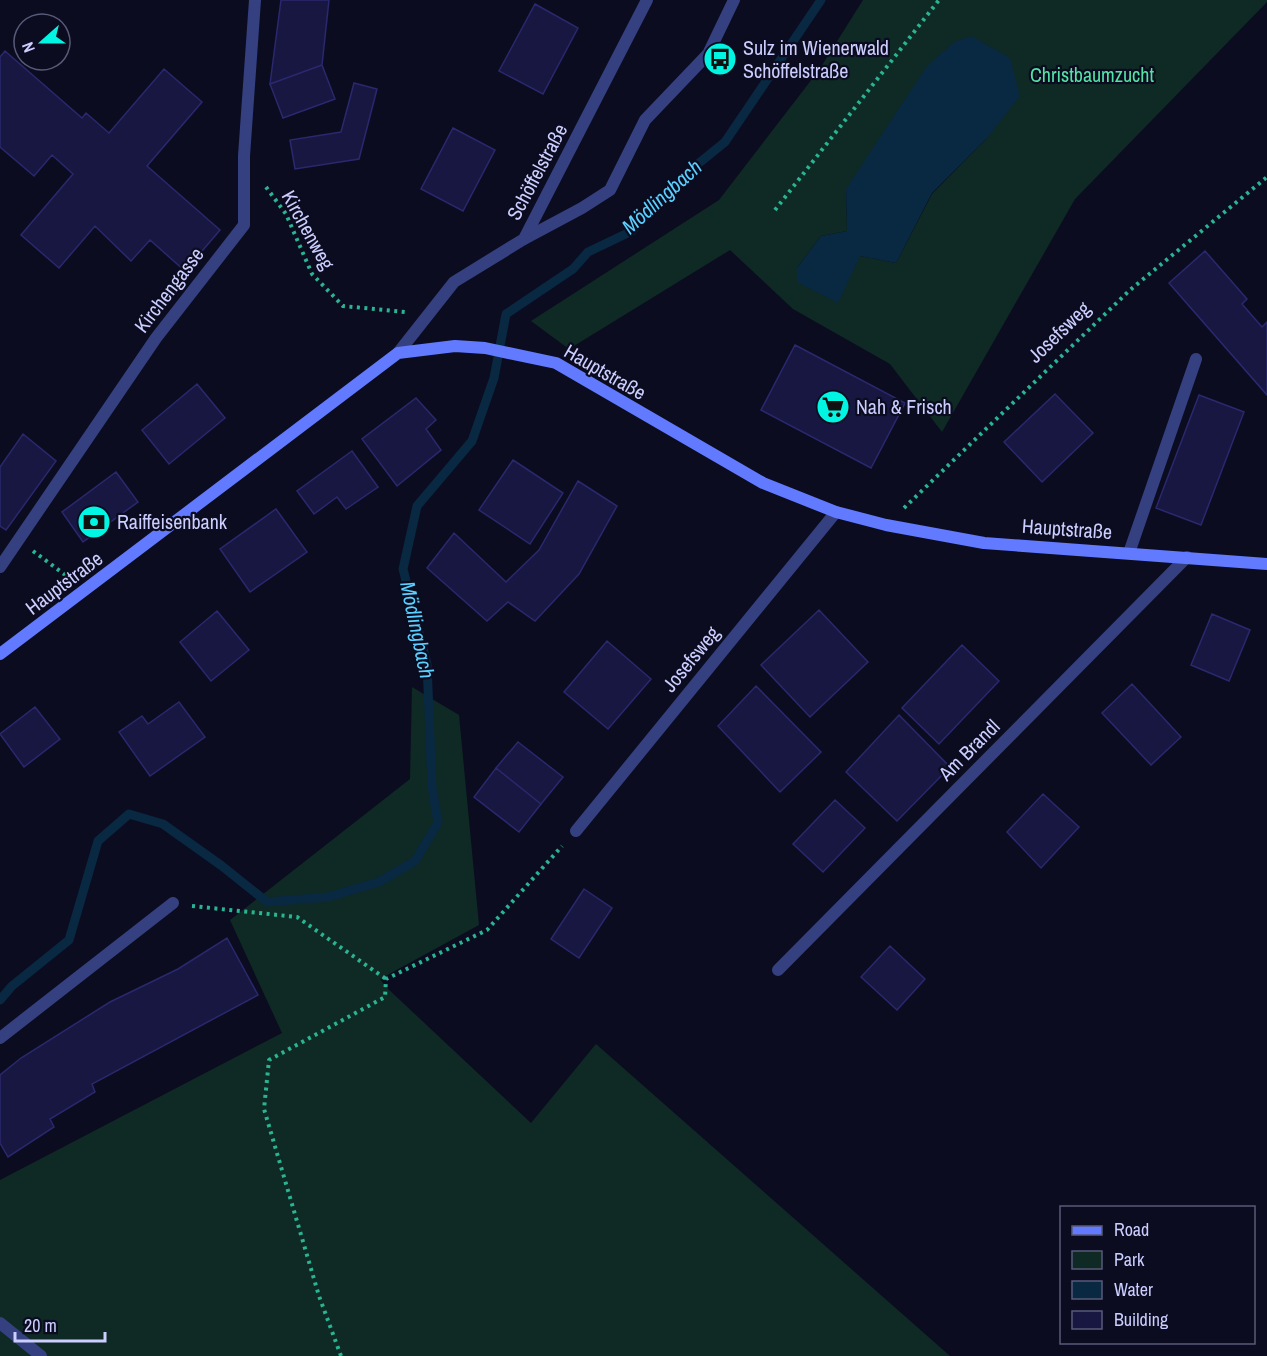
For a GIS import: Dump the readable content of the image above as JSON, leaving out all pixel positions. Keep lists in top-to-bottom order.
{
  "streets": {
    "main road": ["Hauptstraße"],
    "street": [
      "Schöffelstraße",
      "Kirchengasse",
      "Josefsweg",
      "Am Brandl"
    ],
    "path": ["Kirchenweg"]
  },
  "crossings": [
    ["Schöffelstraße", "Kirchenweg"],
    ["Schöffelstraße", "Hauptstraße"],
    ["Kirchenweg", "Kirchengasse"],
    ["Josefsweg", "Hauptstraße"],
    ["Hauptstraße", "Am Brandl"]
  ],
  "water": ["Mödlingbach"],
  "parks": ["Christbaumzucht"],
  "places": {
    "bus stop": ["Sulz im Wienerwald Schöffelstraße"],
    "supermarket": ["Nah & Frisch"],
    "bank": ["Raiffeisenbank"]
  },
  "legend": [
    "Road",
    "Park",
    "Water",
    "Building"
  ],
  "scale_bar": "20 m",
  "north": "left"
}
